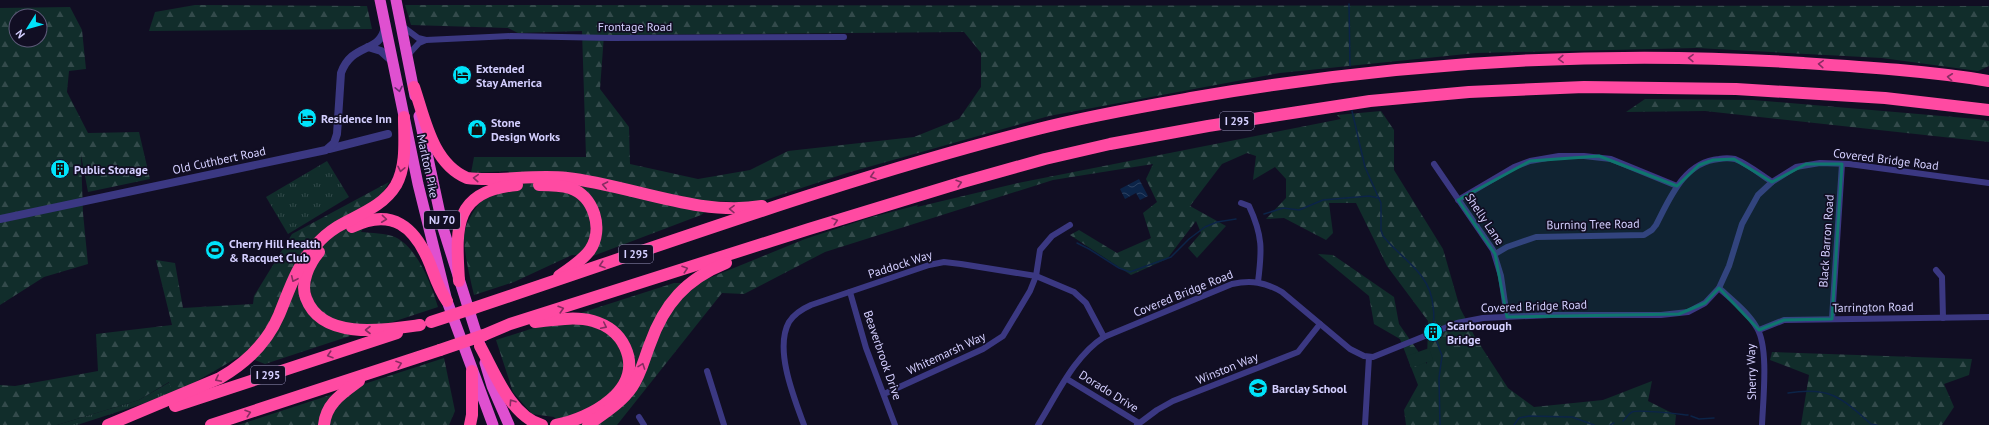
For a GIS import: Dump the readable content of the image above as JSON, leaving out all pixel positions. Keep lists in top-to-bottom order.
{
  "streets": {
    "highway": ["I 295", "Marlton Pike", "NJ 70"],
    "street": [
      "Frontage Road",
      "Covered Bridge Road",
      "Old Cuthbert Road",
      "Shelly Lane",
      "Burning Tree Road",
      "Black Barron Road",
      "Paddock Way",
      "Tarrington Road",
      "Whitemarsh Way",
      "Beaverbrook Drive",
      "Winston Way",
      "Sherry Way",
      "Dorado Drive"
    ]
  },
  "crossings": [
    ["I 295", "Marlton Pike"],
    ["Covered Bridge Road", "Shelly Lane"],
    ["Covered Bridge Road", "Burning Tree Road"],
    ["Covered Bridge Road", "Black Barron Road"],
    ["Covered Bridge Road", "Paddock Way"],
    ["Covered Bridge Road", "Winston Way"],
    ["Covered Bridge Road", "Sherry Way"],
    ["Covered Bridge Road", "Dorado Drive"],
    ["Shelly Lane", "Burning Tree Road"],
    ["Black Barron Road", "Tarrington Road"],
    ["Paddock Way", "Whitemarsh Way"],
    ["Paddock Way", "Beaverbrook Drive"],
    ["Tarrington Road", "Sherry Way"],
    ["Whitemarsh Way", "Beaverbrook Drive"],
    ["Winston Way", "Dorado Drive"]
  ],
  "places": {
    "hotel": ["Extended Stay America", "Residence Inn"],
    "shop": ["Stone Design Works"],
    "building": ["Public Storage", "Scarborough Bridge"],
    "sports": ["Cherry Hill Health & Racquet Club"],
    "school or university": ["Barclay School"]
  },
  "north": "bottom left"
}
